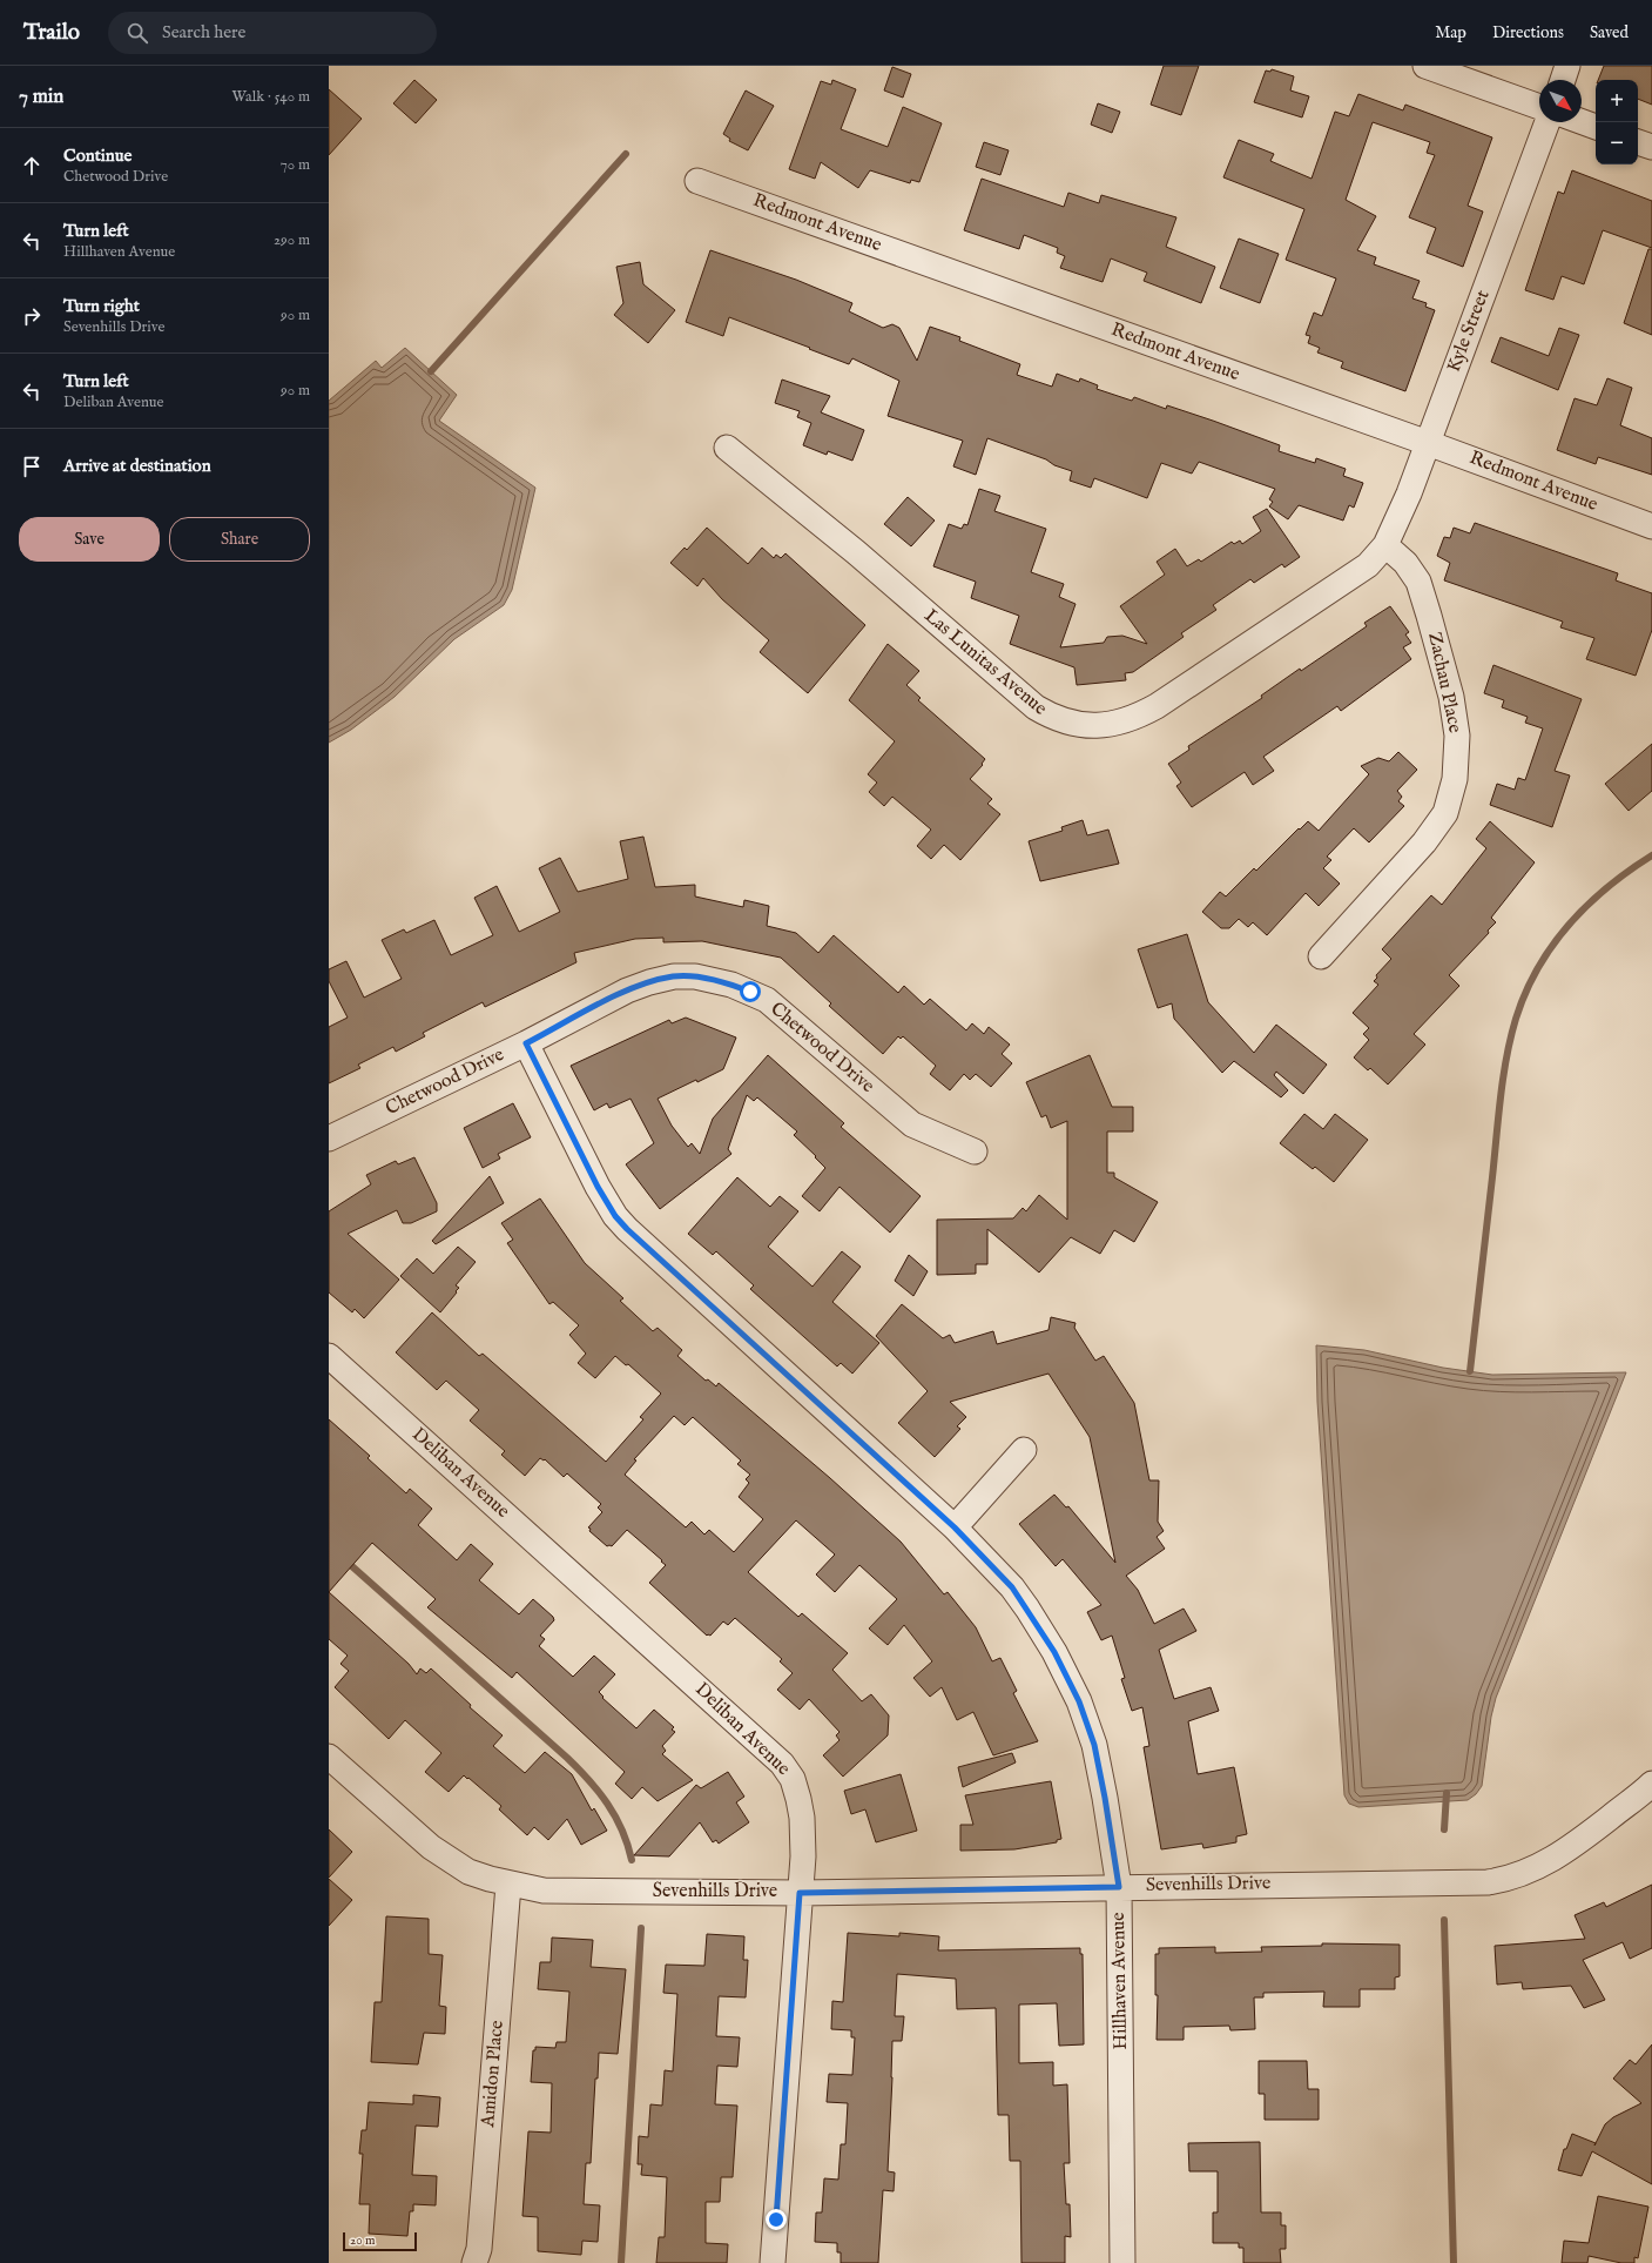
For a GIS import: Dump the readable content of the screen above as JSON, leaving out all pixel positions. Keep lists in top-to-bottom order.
{
  "streets": {
    "street": [
      "Redmont Avenue",
      "Kyle Street",
      "Las Lunitas Avenue",
      "Zachau Place",
      "Chetwood Drive",
      "Deliban Avenue",
      "Sevenhills Drive",
      "Hillhaven Avenue",
      "Amidon Place"
    ]
  },
  "crossings": [
    ["Redmont Avenue", "Kyle Street"],
    ["Kyle Street", "Las Lunitas Avenue"],
    ["Kyle Street", "Zachau Place"],
    ["Las Lunitas Avenue", "Zachau Place"],
    ["Chetwood Drive", "Hillhaven Avenue"],
    ["Deliban Avenue", "Sevenhills Drive"],
    ["Sevenhills Drive", "Hillhaven Avenue"],
    ["Sevenhills Drive", "Amidon Place"]
  ],
  "scale_bar": "20 m",
  "north": "bottom right",
  "page": {
    "header": "Trailo",
    "search": "Search here",
    "nav": ["Map", "Directions", "Saved"],
    "heading": ["7 min", "Walk · 540 m"],
    "map_buttons": ["+", "−"],
    "list": [
      ["Continue", "Chetwood Drive", "70 m"],
      ["Turn left", "Hillhaven Avenue", "290 m"],
      ["Turn right", "Sevenhills Drive", "90 m"],
      ["Turn left", "Deliban Avenue", "90 m"],
      "Arrive at destination"
    ],
    "buttons": ["Save", "Share"],
    "scale": "20 m"
  }
}
